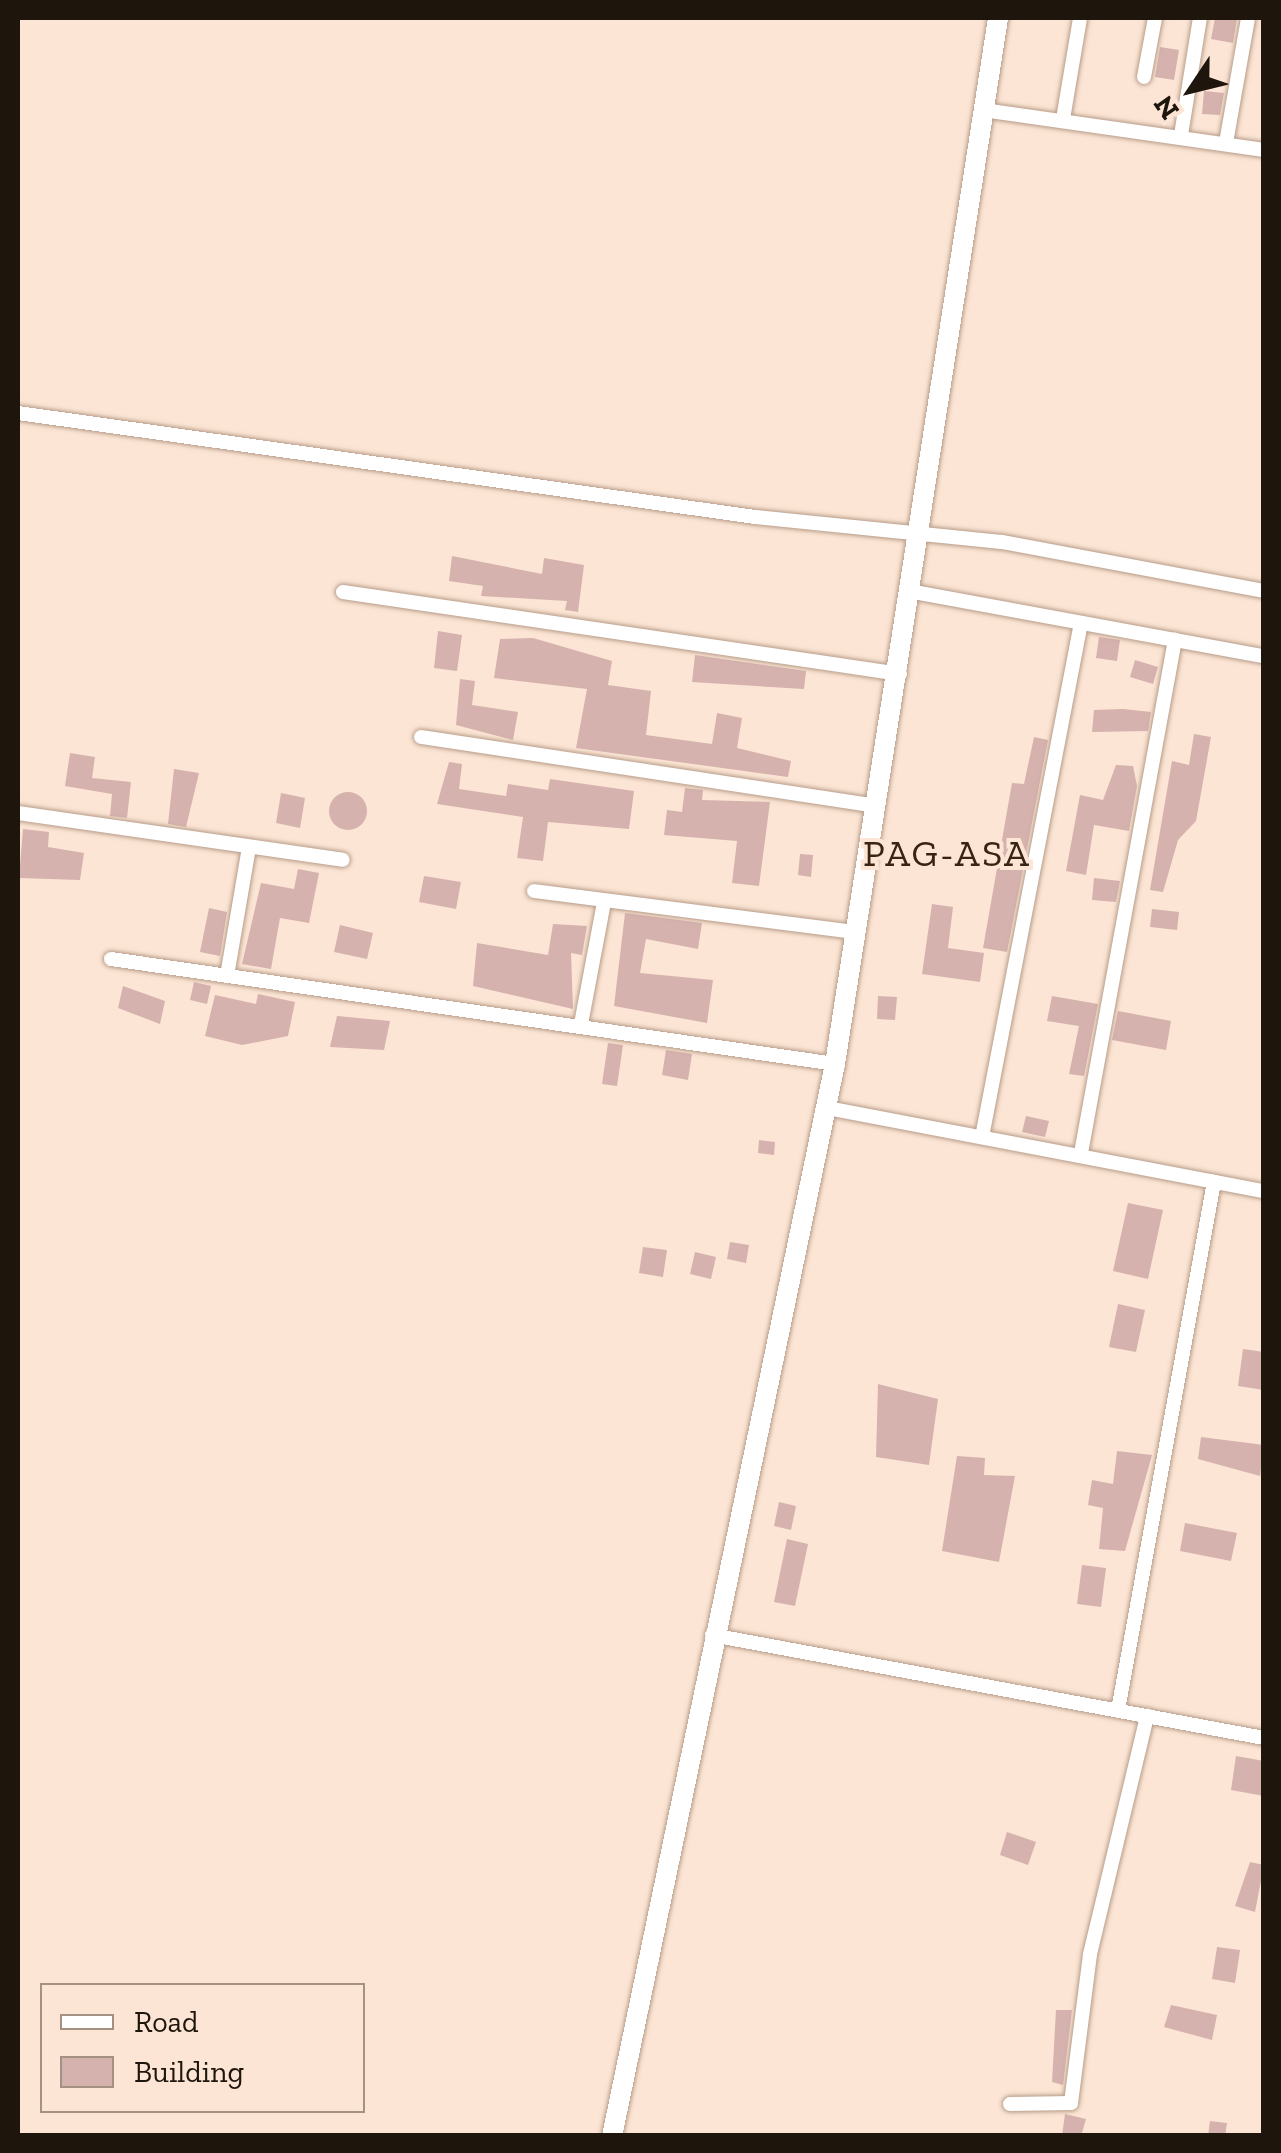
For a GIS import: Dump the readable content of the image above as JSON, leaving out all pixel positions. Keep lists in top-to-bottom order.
{
  "districts": ["PAG-ASA"],
  "legend": ["Road", "Building"],
  "north": "bottom left"
}
